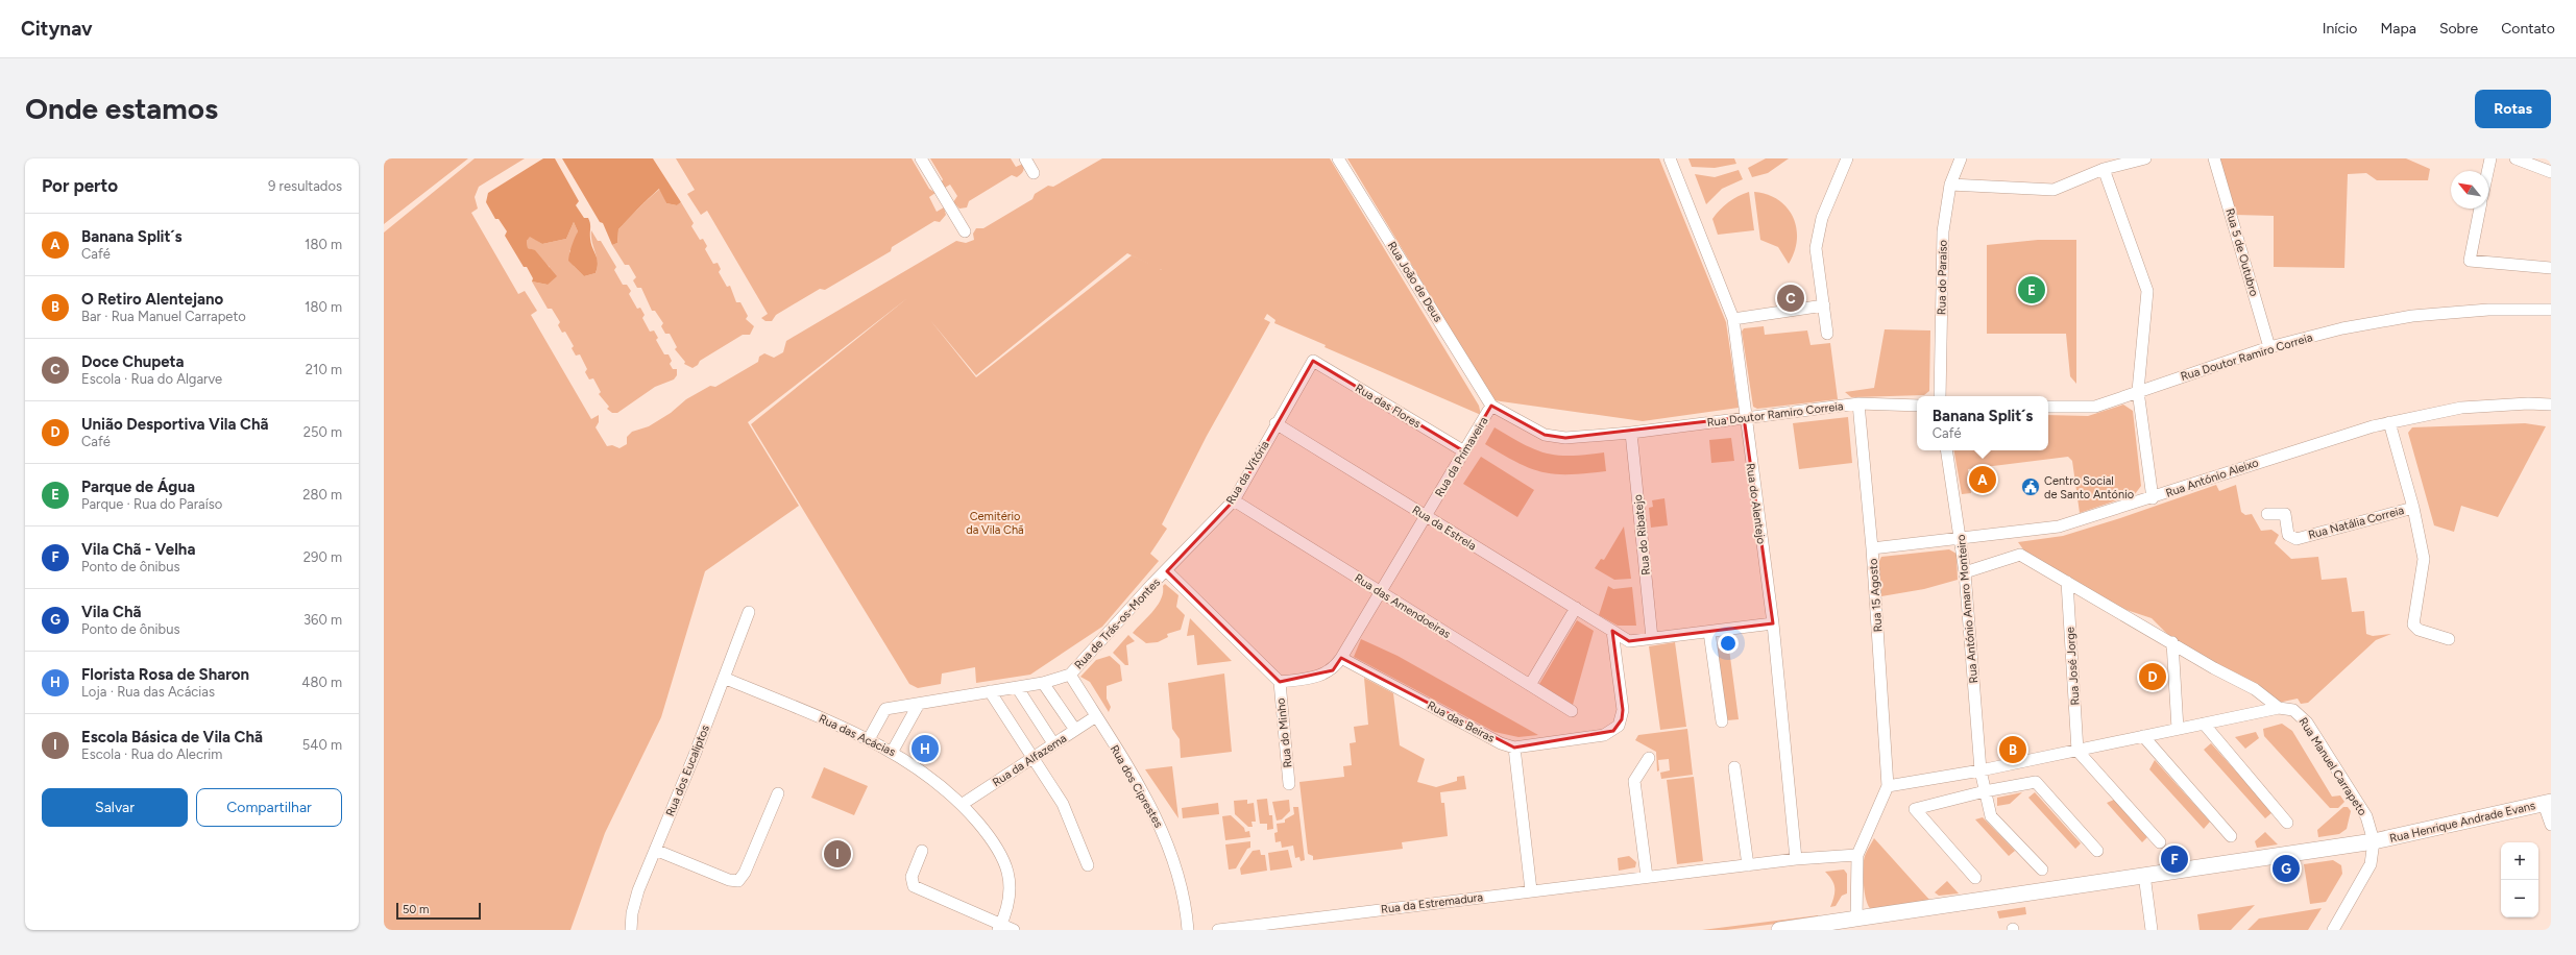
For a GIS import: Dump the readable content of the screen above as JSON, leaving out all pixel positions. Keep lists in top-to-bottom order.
{
  "streets": {
    "main road": ["Rua Henrique Andrade Evans"],
    "street": [
      "Rua 5 de Outubro",
      "Rua do Paraíso",
      "Rua João de Deus",
      "Rua Doutor Ramiro Correia",
      "Rua das Flores",
      "Rua da Primaveira",
      "Rua da Vitória",
      "Rua António Aleixo",
      "Rua do Alentejo",
      "Rua Natália Correia",
      "Rua da Estrela",
      "Rua do Ribatejo",
      "Rua 15 Agosto",
      "Rua das Amendoeiras",
      "Rua António Amaro Monteiro",
      "Rua de Trás-os-Montes",
      "Rua José Jorge",
      "Rua das Beiras",
      "Rua do Minho",
      "Rua das Acácias",
      "Rua da Alfazema",
      "Rua Manuel Carrapeto",
      "Rua dos Eucaliptos",
      "Rua dos Ciprestes",
      "Rua da Estremadura"
    ]
  },
  "crossings": [
    ["Rua 5 de Outubro", "Rua Doutor Ramiro Correia"],
    ["Rua João de Deus", "Rua Doutor Ramiro Correia"],
    ["Rua João de Deus", "Rua da Primaveira"],
    ["Rua Doutor Ramiro Correia", "Rua da Primaveira"],
    ["Rua Doutor Ramiro Correia", "Rua do Alentejo"],
    ["Rua Doutor Ramiro Correia", "Rua do Ribatejo"],
    ["Rua Doutor Ramiro Correia", "Rua 15 Agosto"],
    ["Rua das Flores", "Rua da Primaveira"],
    ["Rua das Flores", "Rua da Vitória"],
    ["Rua da Primaveira", "Rua da Estrela"],
    ["Rua da Primaveira", "Rua das Amendoeiras"],
    ["Rua da Primaveira", "Rua das Beiras"],
    ["Rua da Vitória", "Rua da Estrela"],
    ["Rua da Vitória", "Rua das Amendoeiras"],
    ["Rua da Vitória", "Rua de Trás-os-Montes"],
    ["Rua António Aleixo", "Rua 15 Agosto"],
    ["Rua António Aleixo", "Rua António Amaro Monteiro"],
    ["Rua do Alentejo", "Rua da Estremadura"],
    ["Rua da Estrela", "Rua das Beiras"],
    ["Rua 15 Agosto", "Rua Manuel Carrapeto"],
    ["Rua António Amaro Monteiro", "Rua Manuel Carrapeto"],
    ["Rua de Trás-os-Montes", "Rua das Acácias"],
    ["Rua de Trás-os-Montes", "Rua dos Ciprestes"],
    ["Rua José Jorge", "Rua Manuel Carrapeto"],
    ["Rua das Acácias", "Rua da Alfazema"],
    ["Rua das Acácias", "Rua dos Eucaliptos"],
    ["Rua da Alfazema", "Rua dos Ciprestes"],
    ["Rua Manuel Carrapeto", "Rua Henrique Andrade Evans"]
  ],
  "parks": ["Cemitério da Vila Chã"],
  "places": {
    "public building": ["Centro Social de Santo António"]
  },
  "scale_bar": "50 m",
  "north": "top left",
  "page": {
    "header": "Citynav",
    "nav": [
      "Início",
      "Mapa",
      "Sobre",
      "Contato"
    ],
    "buttons": [
      "Rotas",
      ["Salvar", "Compartilhar"]
    ],
    "title": "Onde estamos",
    "heading": ["Por perto", "9 resultados"],
    "list": [
      {
        "mark": "A",
        "name": "Banana Split´s",
        "note": "Café",
        "value": "180 m"
      },
      {
        "mark": "B",
        "name": "O Retiro Alentejano",
        "note": "Bar · Rua Manuel Carrapeto",
        "value": "180 m"
      },
      {
        "mark": "C",
        "name": "Doce Chupeta",
        "note": "Escola · Rua do Algarve",
        "value": "210 m"
      },
      {
        "mark": "D",
        "name": "União Desportiva Vila Chã",
        "note": "Café",
        "value": "250 m"
      },
      {
        "mark": "E",
        "name": "Parque de Água",
        "note": "Parque · Rua do Paraíso",
        "value": "280 m"
      },
      {
        "mark": "F",
        "name": "Vila Chã - Velha",
        "note": "Ponto de ônibus",
        "value": "290 m"
      },
      {
        "mark": "G",
        "name": "Vila Chã",
        "note": "Ponto de ônibus",
        "value": "360 m"
      },
      {
        "mark": "H",
        "name": "Florista Rosa de Sharon",
        "note": "Loja · Rua das Acácias",
        "value": "480 m"
      },
      {
        "mark": "I",
        "name": "Escola Básica de Vila Chã",
        "note": "Escola · Rua do Alecrim",
        "value": "540 m"
      }
    ],
    "pins": [
      "E",
      "C",
      "A",
      "D",
      "H",
      "B",
      "I",
      "F",
      "G"
    ],
    "popup": ["Banana Split´s", "Café"],
    "map_buttons": ["+", "−"],
    "scale": "50 m"
  }
}
